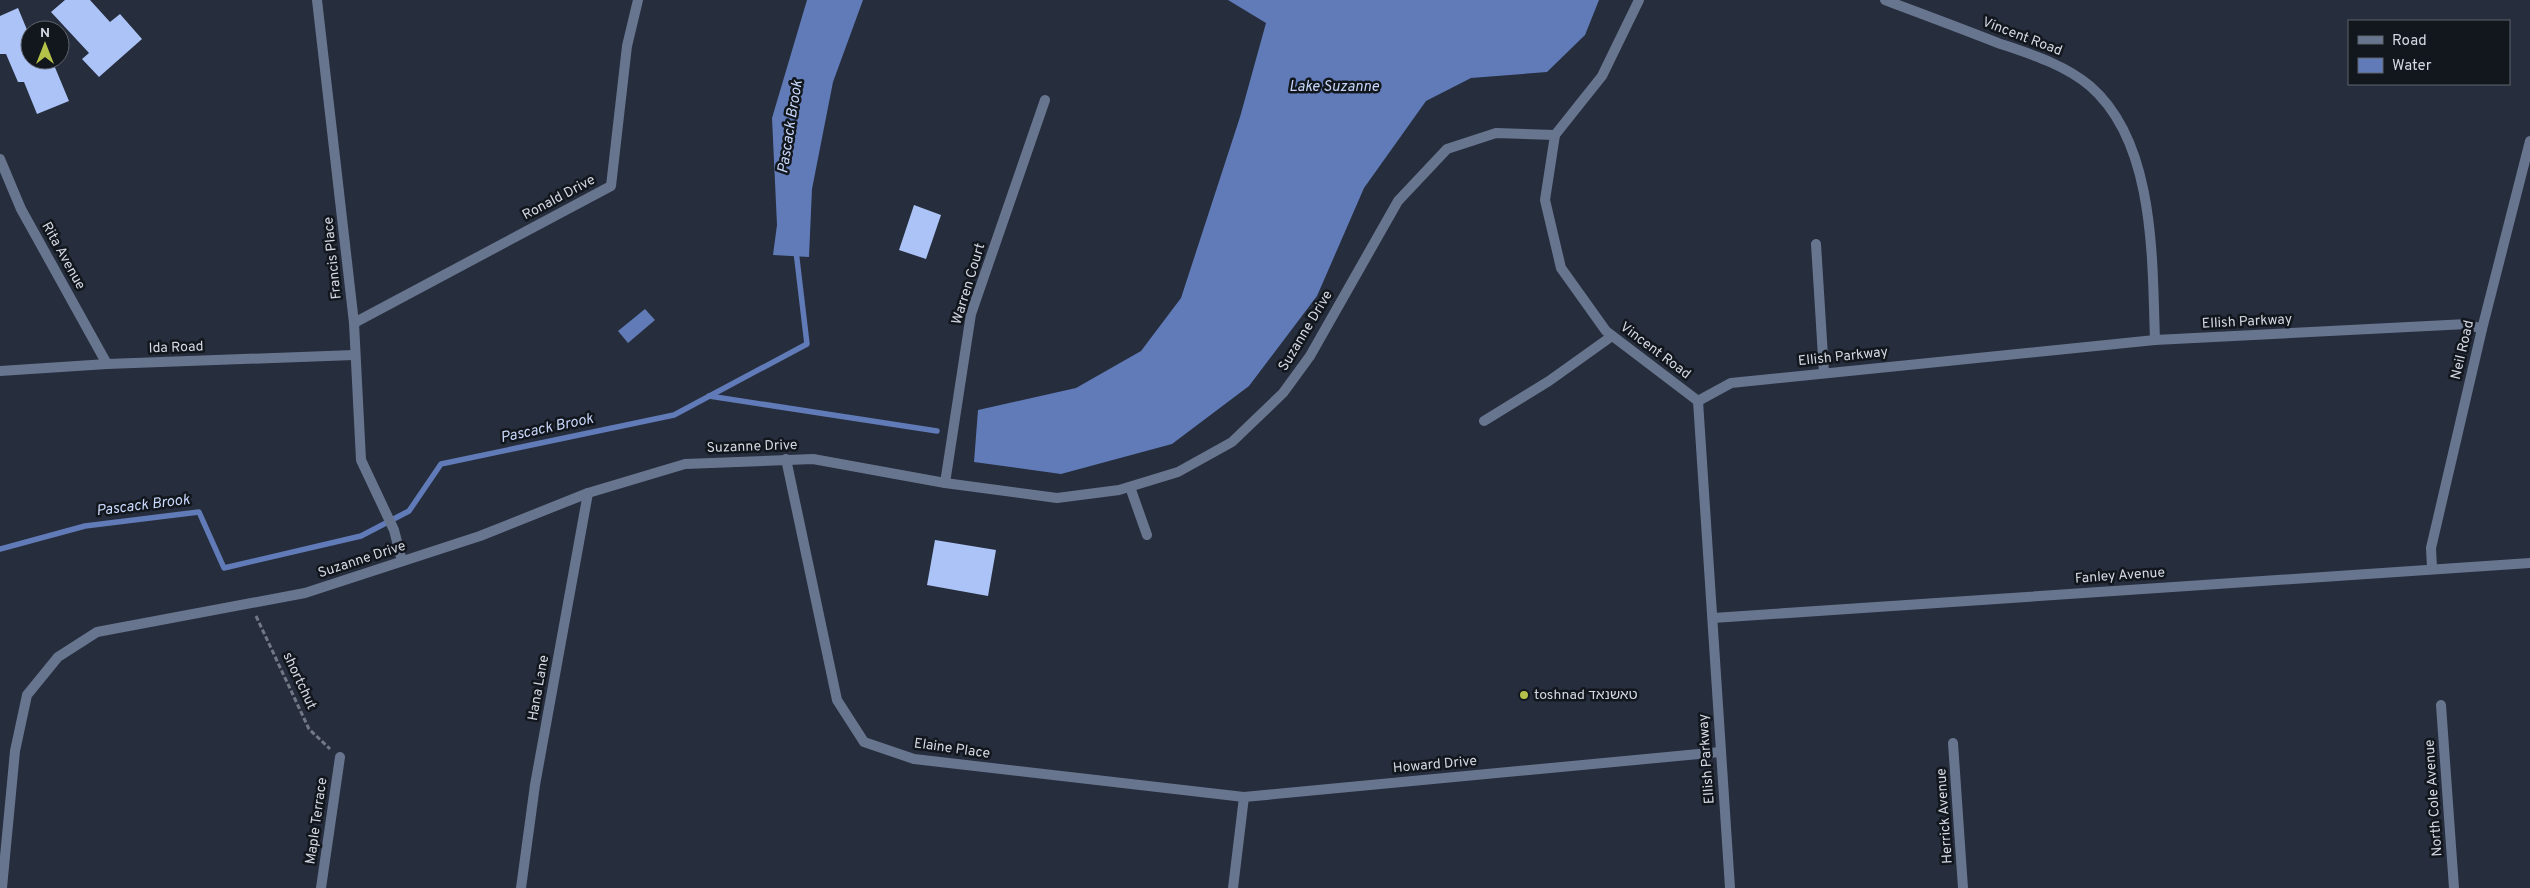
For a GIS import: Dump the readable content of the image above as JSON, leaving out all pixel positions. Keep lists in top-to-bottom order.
{
  "streets": {
    "street": [
      "Vincent Road",
      "Ronald Drive",
      "Rita Avenue",
      "Francis Place",
      "Warren Court",
      "Ellish Parkway",
      "Suzanne Drive",
      "Ida Road",
      "Neil Road",
      "Fanley Avenue",
      "Hana Lane",
      "Elaine Place",
      "Howard Drive",
      "North Cole Avenue",
      "Herrick Avenue",
      "Maple Terrace"
    ],
    "path": ["shortchut"]
  },
  "crossings": [
    ["Vincent Road", "Ellish Parkway"],
    ["Vincent Road", "Suzanne Drive"],
    ["Ronald Drive", "Francis Place"],
    ["Rita Avenue", "Ida Road"],
    ["Francis Place", "Suzanne Drive"],
    ["Francis Place", "Ida Road"],
    ["Warren Court", "Suzanne Drive"],
    ["Ellish Parkway", "Neil Road"],
    ["Ellish Parkway", "Fanley Avenue"],
    ["Ellish Parkway", "Howard Drive"],
    ["Suzanne Drive", "shortchut"],
    ["Suzanne Drive", "Hana Lane"],
    ["Suzanne Drive", "Elaine Place"],
    ["Neil Road", "Fanley Avenue"],
    ["shortchut", "Maple Terrace"],
    ["Elaine Place", "Howard Drive"]
  ],
  "water": ["Lake Suzanne", "Pascack Brook"],
  "places": ["toshnad טאשנאד"],
  "legend": ["Road", "Water"],
  "north": "top"
}
